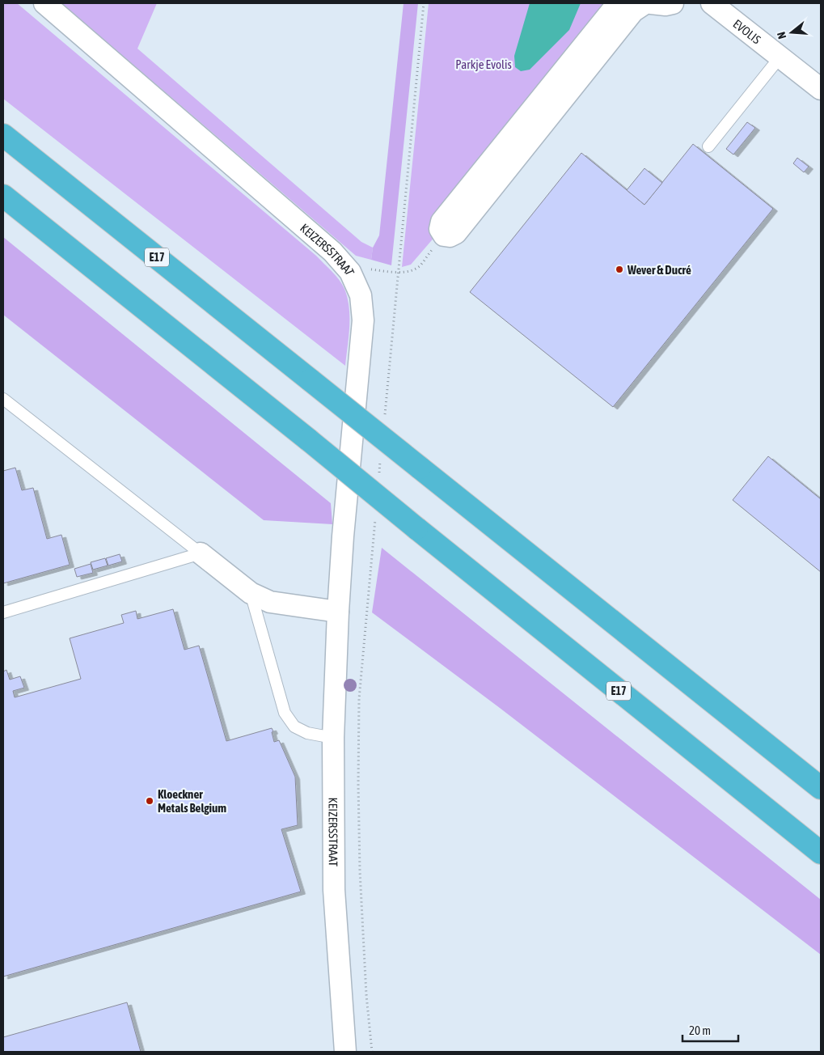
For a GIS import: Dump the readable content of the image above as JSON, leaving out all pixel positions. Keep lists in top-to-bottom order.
{
  "streets": {
    "highway": ["E17"],
    "street": ["EVOLIS", "KEIZERSSTRAAT"]
  },
  "parks": ["Parkje Evolis"],
  "places": ["Wever & Ducré", "Kloeckner Metals Belgium"],
  "scale_bar": "20 m",
  "north": "left"
}
